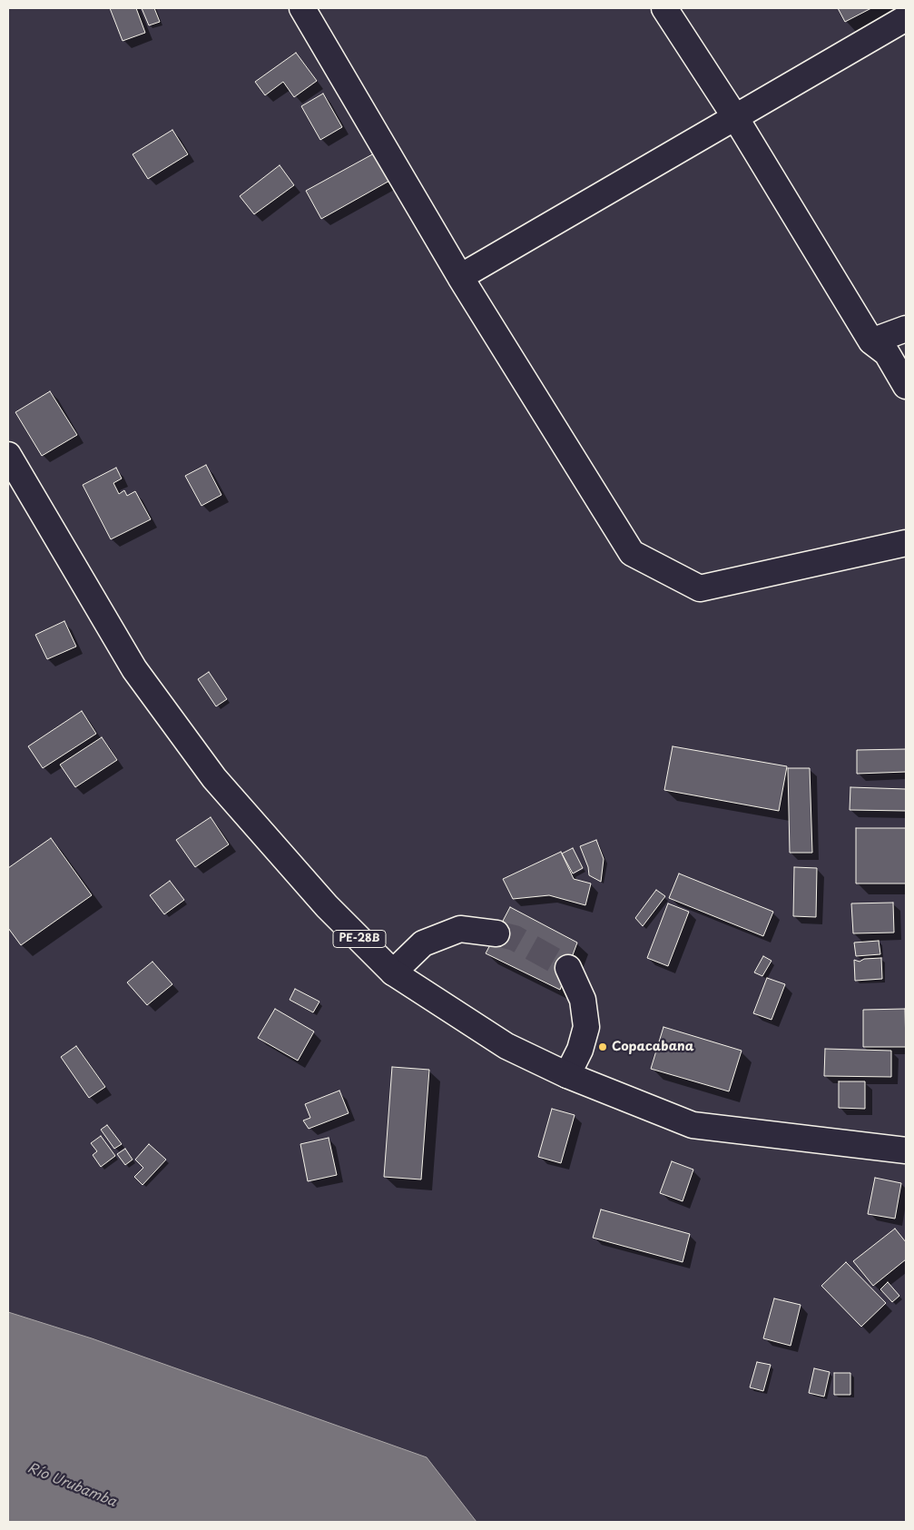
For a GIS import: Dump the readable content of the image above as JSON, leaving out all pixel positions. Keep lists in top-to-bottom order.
{
  "streets": {
    "main road": ["PE-28B"]
  },
  "water": ["Río Urubamba"],
  "places": ["Copacabana"]
}
